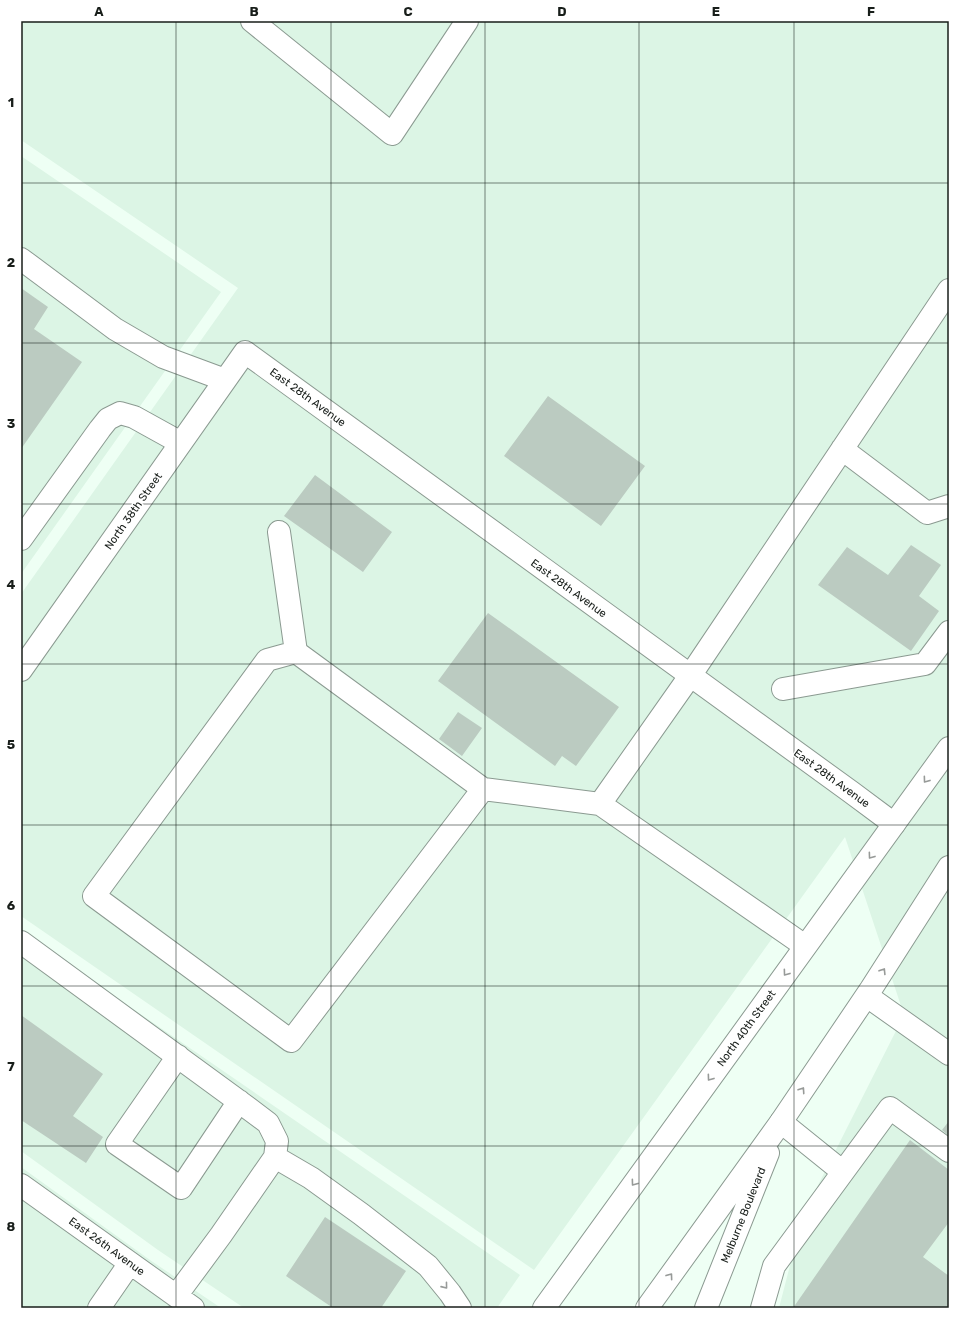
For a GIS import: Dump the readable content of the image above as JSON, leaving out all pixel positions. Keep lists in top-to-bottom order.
{
  "streets": {
    "main road": [
      "East 28th Avenue",
      "North 38th Street",
      "North 40th Street",
      "Melburne Boulevard",
      "East 26th Avenue"
    ]
  },
  "crossings": [
    ["East 28th Avenue", "North 38th Street"],
    ["East 28th Avenue", "North 40th Street"]
  ],
  "grid": {
    "columns": [
      "A",
      "B",
      "C",
      "D",
      "E",
      "F"
    ],
    "rows": [
      "1",
      "2",
      "3",
      "4",
      "5",
      "6",
      "7",
      "8"
    ]
  }
}
